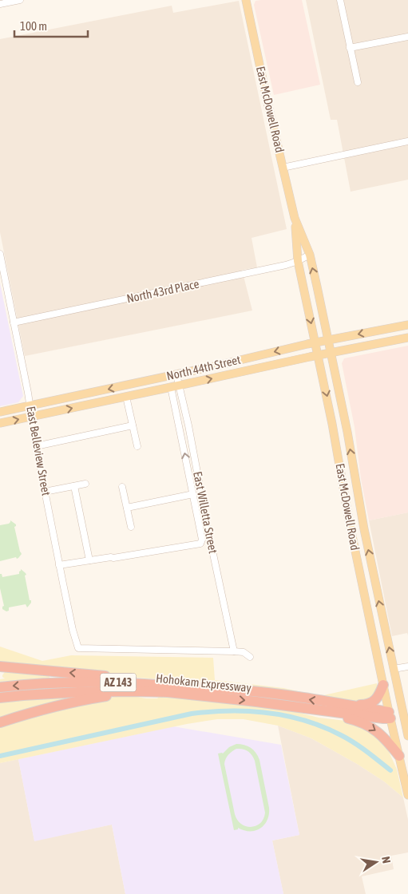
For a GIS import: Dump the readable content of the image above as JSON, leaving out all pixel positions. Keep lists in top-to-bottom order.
{
  "streets": {
    "highway": ["AZ 143", "Hohokam Expressway"],
    "main road": ["East McDowell Road", "North 44th Street"],
    "street": ["North 43rd Place", "East Belleview Street", "East Willetta Street"]
  },
  "crossings": [
    ["East McDowell Road", "North 43rd Place"],
    ["East McDowell Road", "North 44th Street"],
    ["East McDowell Road", "Hohokam Expressway"],
    ["North 43rd Place", "East Belleview Street"],
    ["North 44th Street", "East Belleview Street"],
    ["North 44th Street", "East Willetta Street"],
    ["East Belleview Street", "East Willetta Street"]
  ],
  "scale_bar": "100 m",
  "north": "right"
}
